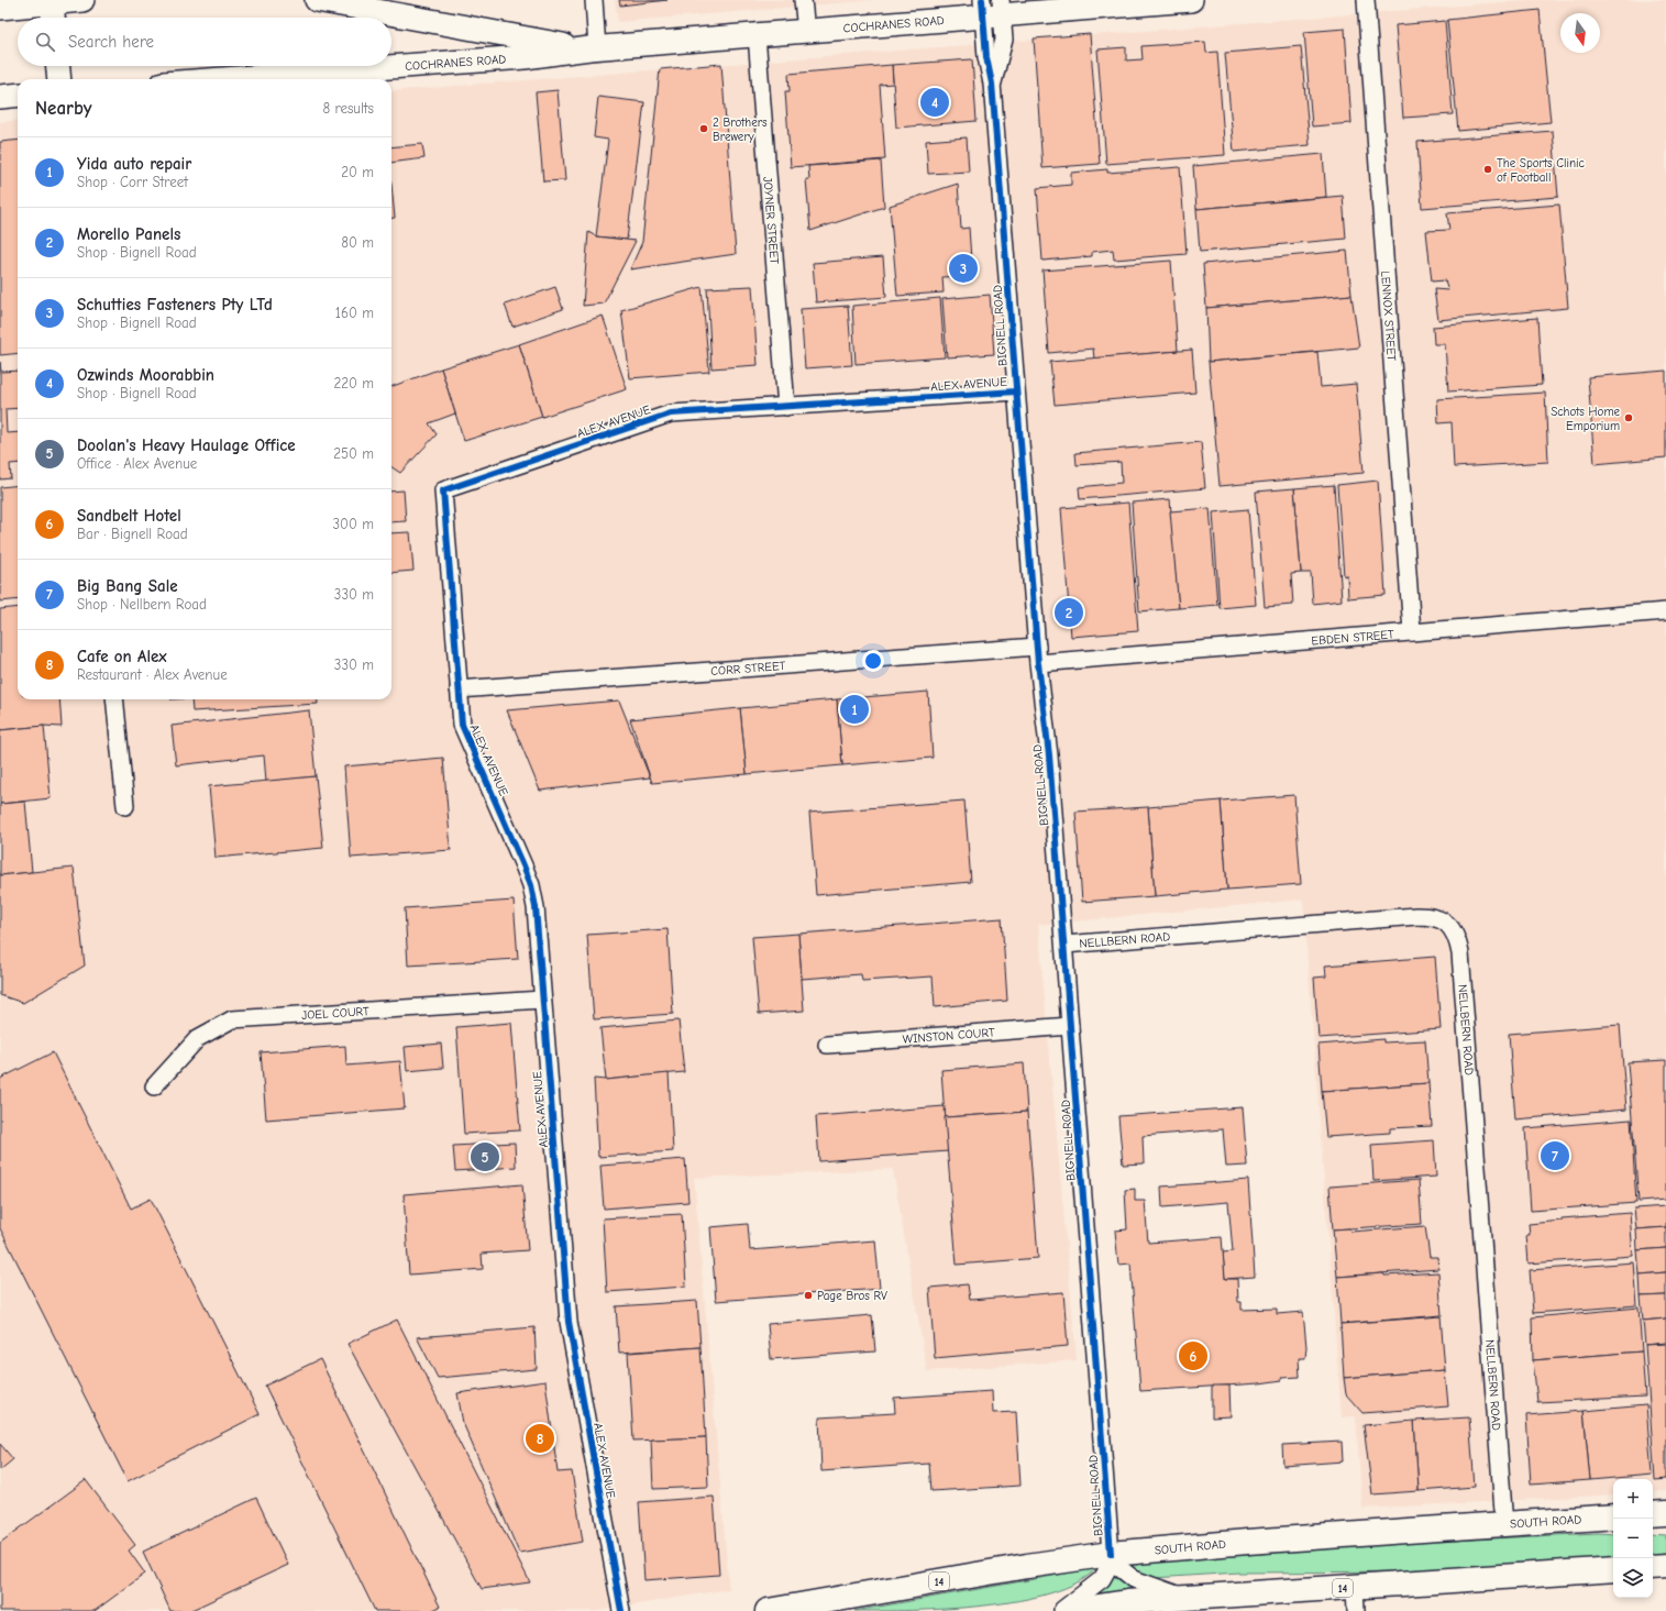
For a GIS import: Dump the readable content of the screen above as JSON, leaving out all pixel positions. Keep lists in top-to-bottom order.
{
  "streets": {
    "highway": ["SOUTH ROAD", "14"],
    "street": [
      "COCHRANES ROAD",
      "JOYNER STREET",
      "LENNOX STREET",
      "BIGNELL ROAD",
      "ALEX AVENUE",
      "EBDEN STREET",
      "CORR STREET",
      "NELLBERN ROAD",
      "JOEL COURT",
      "WINSTON COURT"
    ]
  },
  "crossings": [
    ["COCHRANES ROAD", "JOYNER STREET"],
    ["COCHRANES ROAD", "BIGNELL ROAD"],
    ["JOYNER STREET", "ALEX AVENUE"],
    ["LENNOX STREET", "EBDEN STREET"],
    ["BIGNELL ROAD", "ALEX AVENUE"],
    ["BIGNELL ROAD", "EBDEN STREET"],
    ["BIGNELL ROAD", "CORR STREET"],
    ["BIGNELL ROAD", "NELLBERN ROAD"],
    ["BIGNELL ROAD", "WINSTON COURT"],
    ["BIGNELL ROAD", "SOUTH ROAD"],
    ["ALEX AVENUE", "CORR STREET"],
    ["ALEX AVENUE", "JOEL COURT"],
    ["EBDEN STREET", "CORR STREET"],
    ["NELLBERN ROAD", "SOUTH ROAD"]
  ],
  "places": [
    "2 Brothers Brewery",
    "The Sports Clinic of Football",
    "Schots Home Emporium",
    "Page Bros RV"
  ],
  "north": "bottom",
  "page": {
    "search": "Search here",
    "heading": ["Nearby", "8 results"],
    "pins": [
      "4",
      "3",
      "2",
      "1",
      "7",
      "5",
      "6",
      "8"
    ],
    "list": [
      {
        "mark": "1",
        "name": "Yida auto repair",
        "note": "Shop · Corr Street",
        "value": "20 m"
      },
      {
        "mark": "2",
        "name": "Morello Panels",
        "note": "Shop · Bignell Road",
        "value": "80 m"
      },
      {
        "mark": "3",
        "name": "Schutties Fasteners Pty LTd",
        "note": "Shop · Bignell Road",
        "value": "160 m"
      },
      {
        "mark": "4",
        "name": "Ozwinds Moorabbin",
        "note": "Shop · Bignell Road",
        "value": "220 m"
      },
      {
        "mark": "5",
        "name": "Doolan's Heavy Haulage Office",
        "note": "Office · Alex Avenue",
        "value": "250 m"
      },
      {
        "mark": "6",
        "name": "Sandbelt Hotel",
        "note": "Bar · Bignell Road",
        "value": "300 m"
      },
      {
        "mark": "7",
        "name": "Big Bang Sale",
        "note": "Shop · Nellbern Road",
        "value": "330 m"
      },
      {
        "mark": "8",
        "name": "Cafe on Alex",
        "note": "Restaurant · Alex Avenue",
        "value": "330 m"
      }
    ],
    "map_buttons": ["+", "−"]
  }
}
